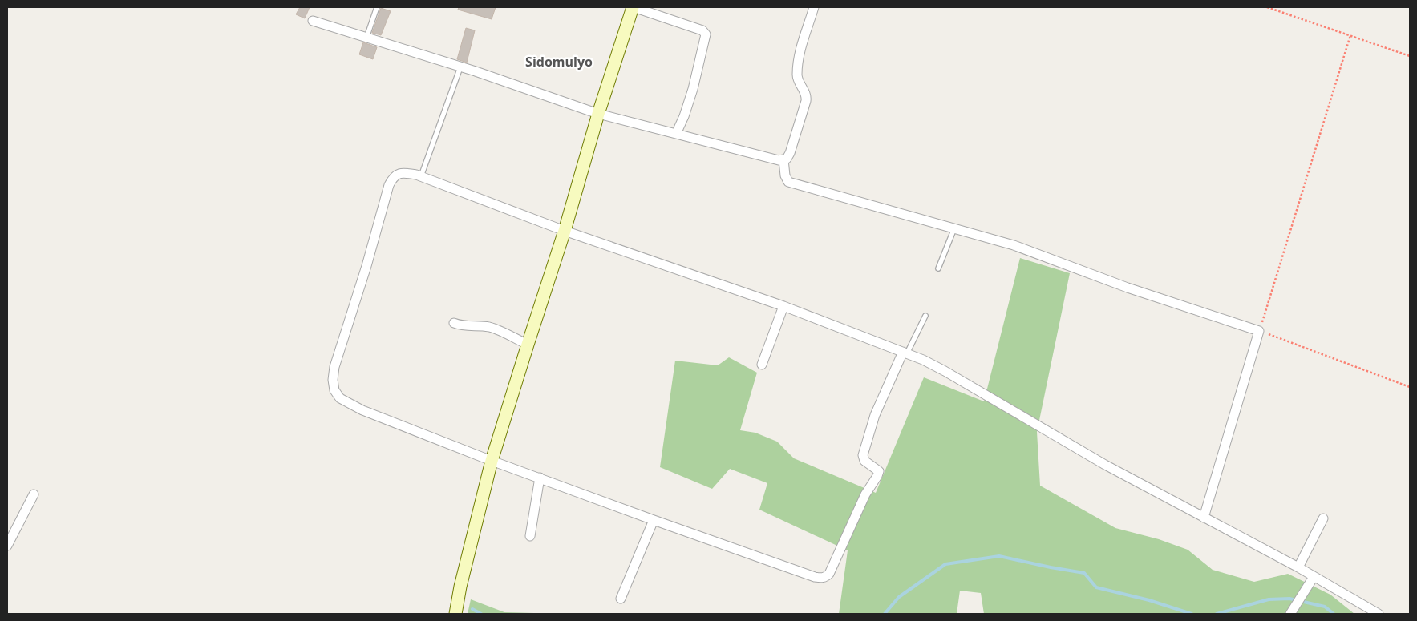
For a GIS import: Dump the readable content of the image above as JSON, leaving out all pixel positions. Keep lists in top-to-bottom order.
{
  "districts": ["Sidomulyo"]
}
